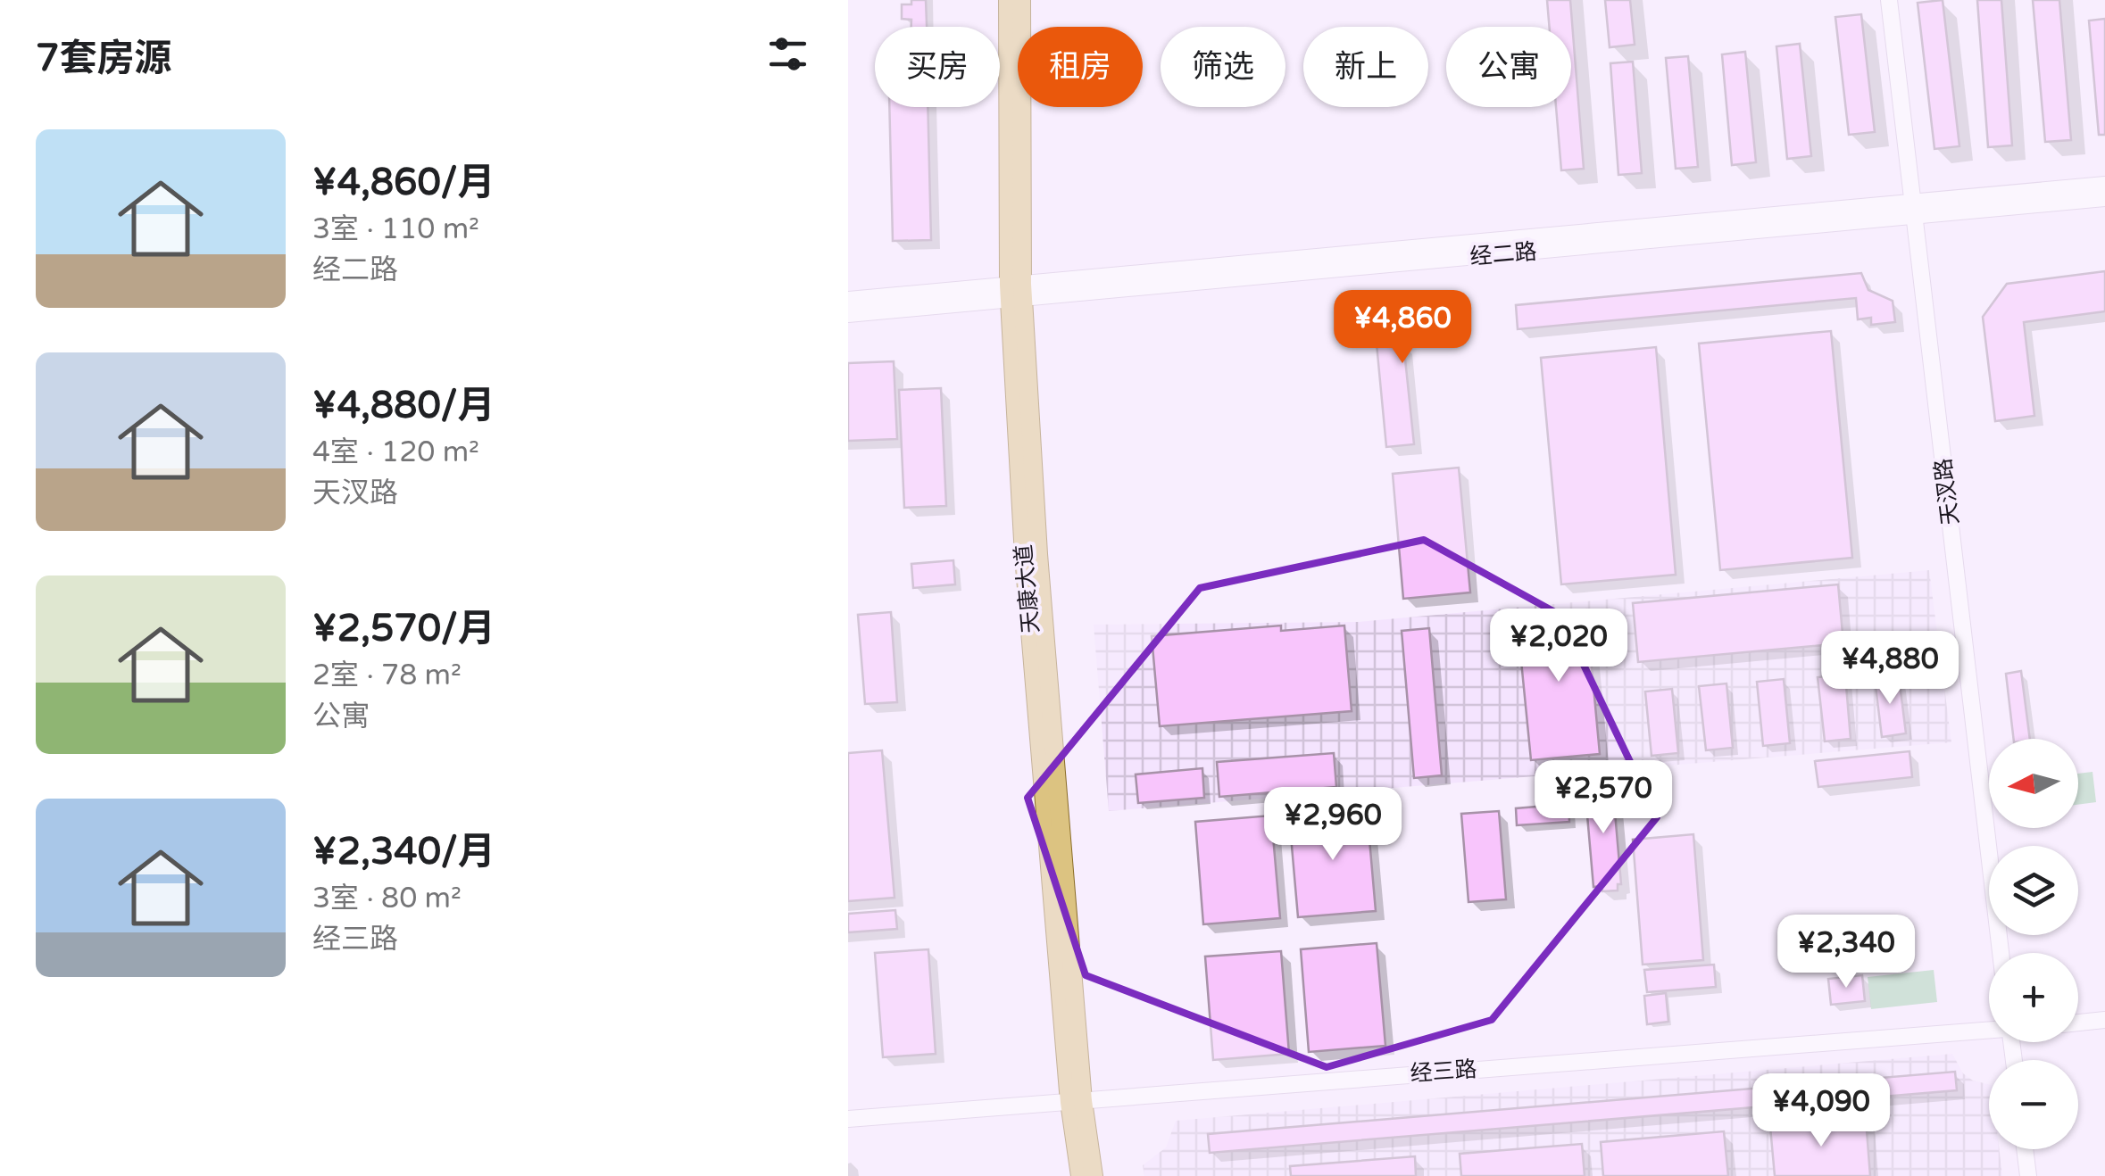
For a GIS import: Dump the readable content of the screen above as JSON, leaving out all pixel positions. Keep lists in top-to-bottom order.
{
  "streets": {
    "main road": ["天康大道"],
    "street": ["经二路", "天汊路", "经三路"]
  },
  "crossings": [
    ["经二路", "天汊路"],
    ["经二路", "天康大道"],
    ["天康大道", "经三路"]
  ],
  "north": "left",
  "page": {
    "heading": "7套房源",
    "chip": [
      "买房",
      "租房",
      "筛选",
      "新上",
      "公寓"
    ],
    "list": [
      {
        "name": "¥4,860/月",
        "note": "3室 · 110 m² · 经二路"
      },
      {
        "name": "¥4,880/月",
        "note": "4室 · 120 m² · 天汊路"
      },
      {
        "name": "¥2,570/月",
        "note": "2室 · 78 m² · 公寓"
      },
      {
        "name": "¥2,340/月",
        "note": "3室 · 80 m² · 经三路"
      }
    ],
    "price": [
      "¥4,860",
      "¥2,020",
      "¥4,880",
      "¥2,570",
      "¥2,960",
      "¥2,340",
      "¥4,090"
    ],
    "map_buttons": ["+", "−"]
  }
}
